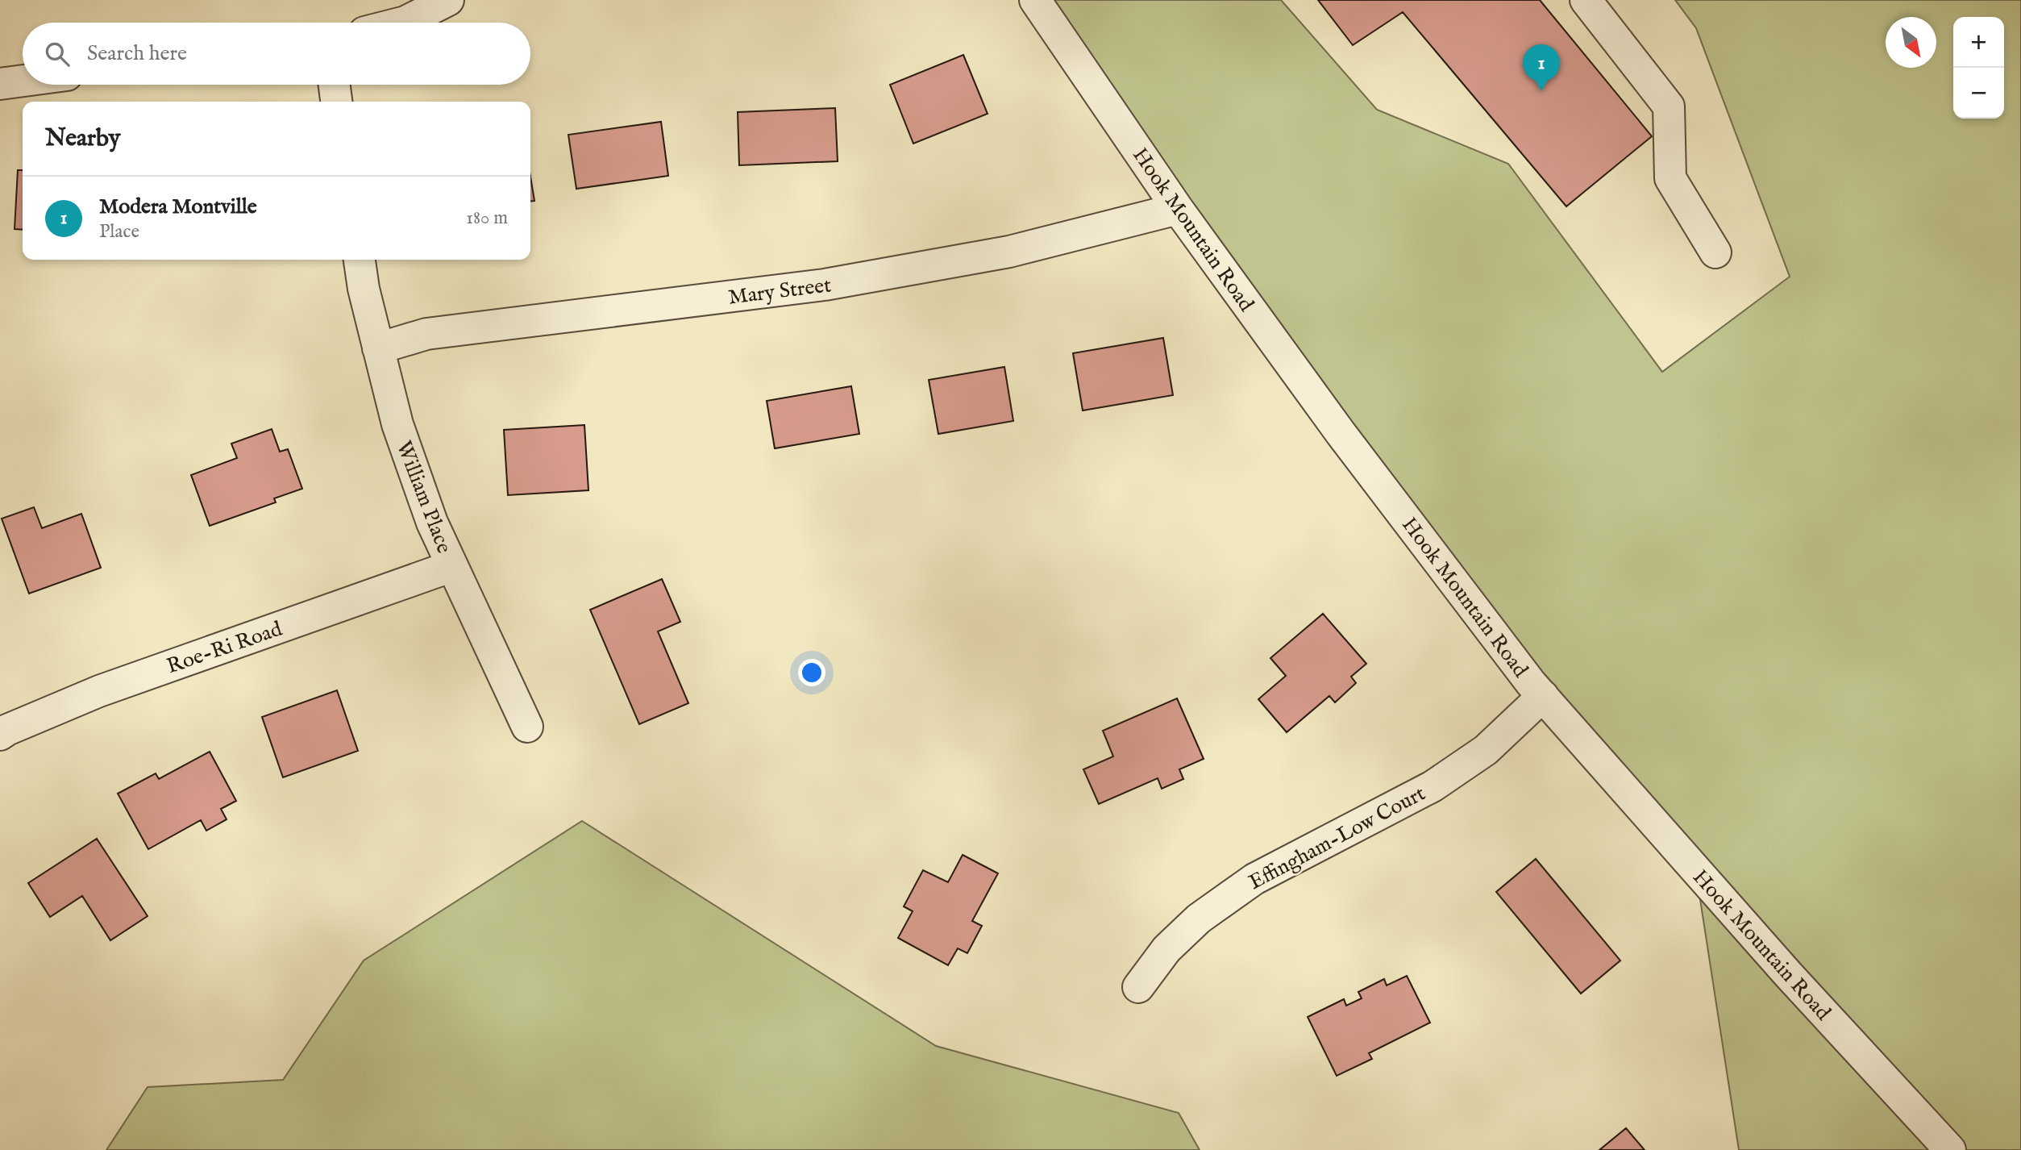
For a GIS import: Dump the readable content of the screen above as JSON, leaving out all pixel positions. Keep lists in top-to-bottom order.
{
  "streets": {
    "street": [
      "Hook Mountain Road",
      "Mary Street",
      "William Place",
      "Roe-Ri Road",
      "Effingham-Low Court"
    ]
  },
  "crossings": [
    ["Hook Mountain Road", "Mary Street"],
    ["Hook Mountain Road", "Effingham-Low Court"],
    ["Mary Street", "William Place"],
    ["William Place", "Roe-Ri Road"]
  ],
  "north": "bottom right",
  "page": {
    "map_buttons": ["+", "−"],
    "search": "Search here",
    "pins": "1",
    "heading": "Nearby",
    "list": [
      {
        "mark": "1",
        "name": "Modera Montville",
        "note": "Place",
        "value": "180 m"
      }
    ]
  }
}
